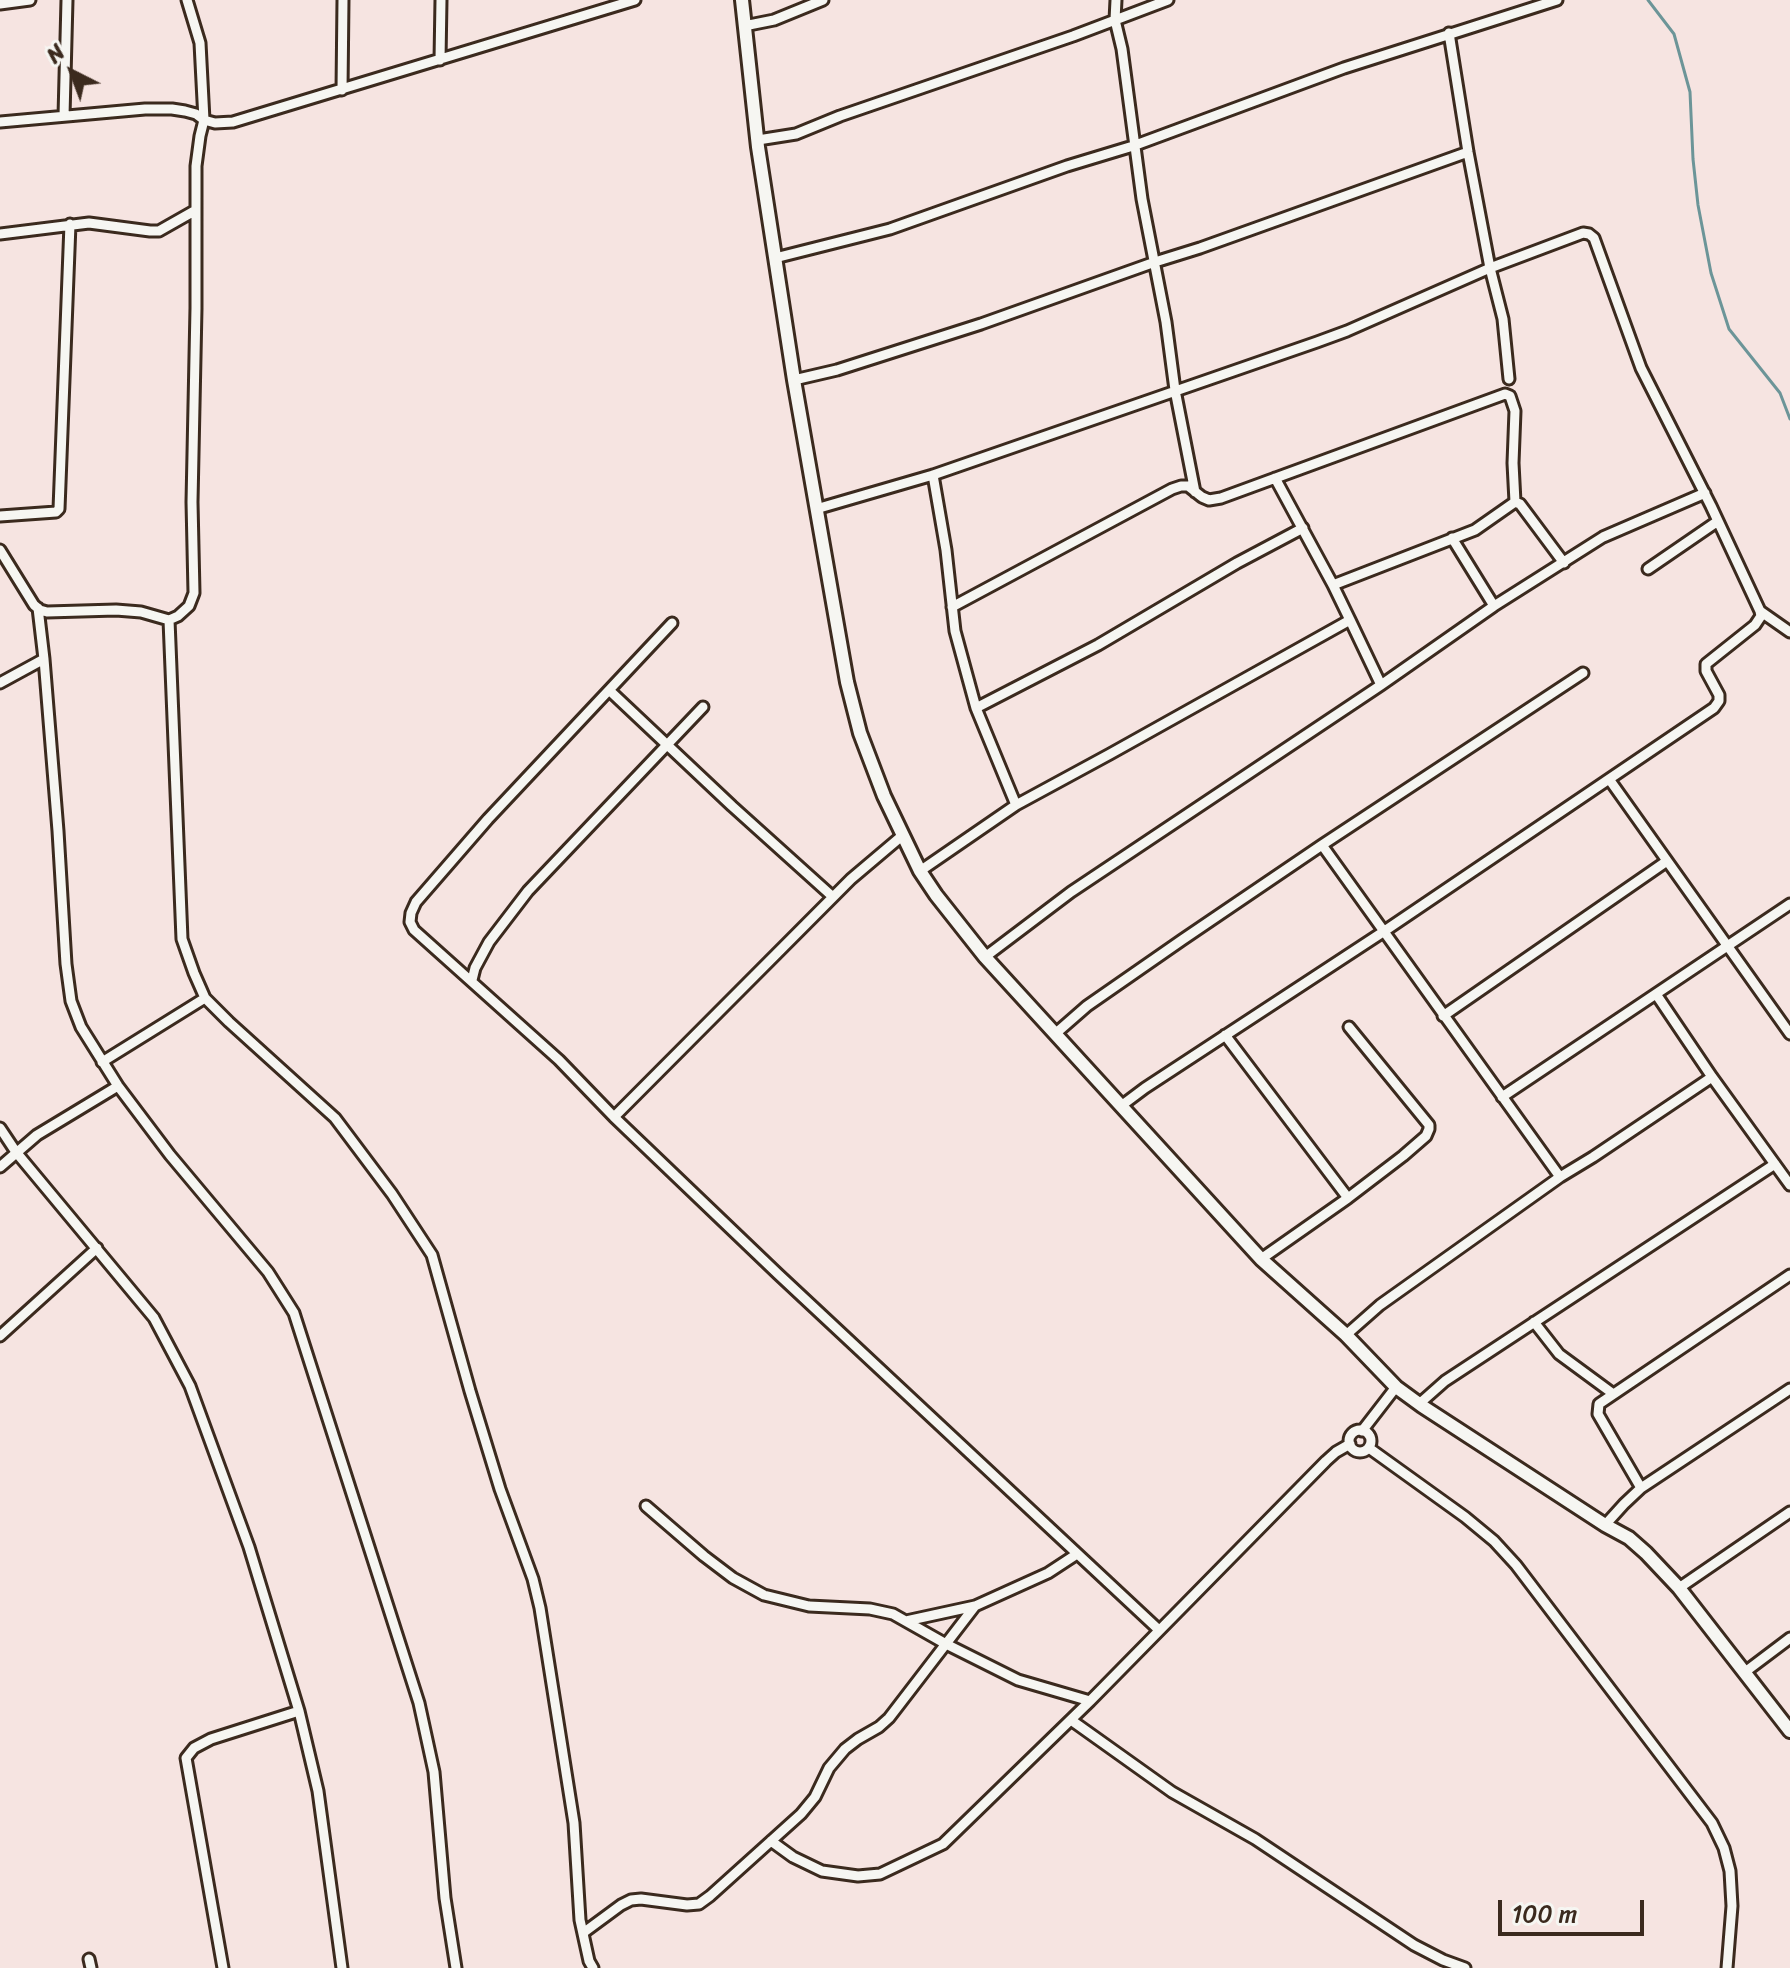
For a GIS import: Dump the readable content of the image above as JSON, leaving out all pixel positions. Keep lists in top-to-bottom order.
{
  "scale_bar": "100 m",
  "north": "top left"
}
